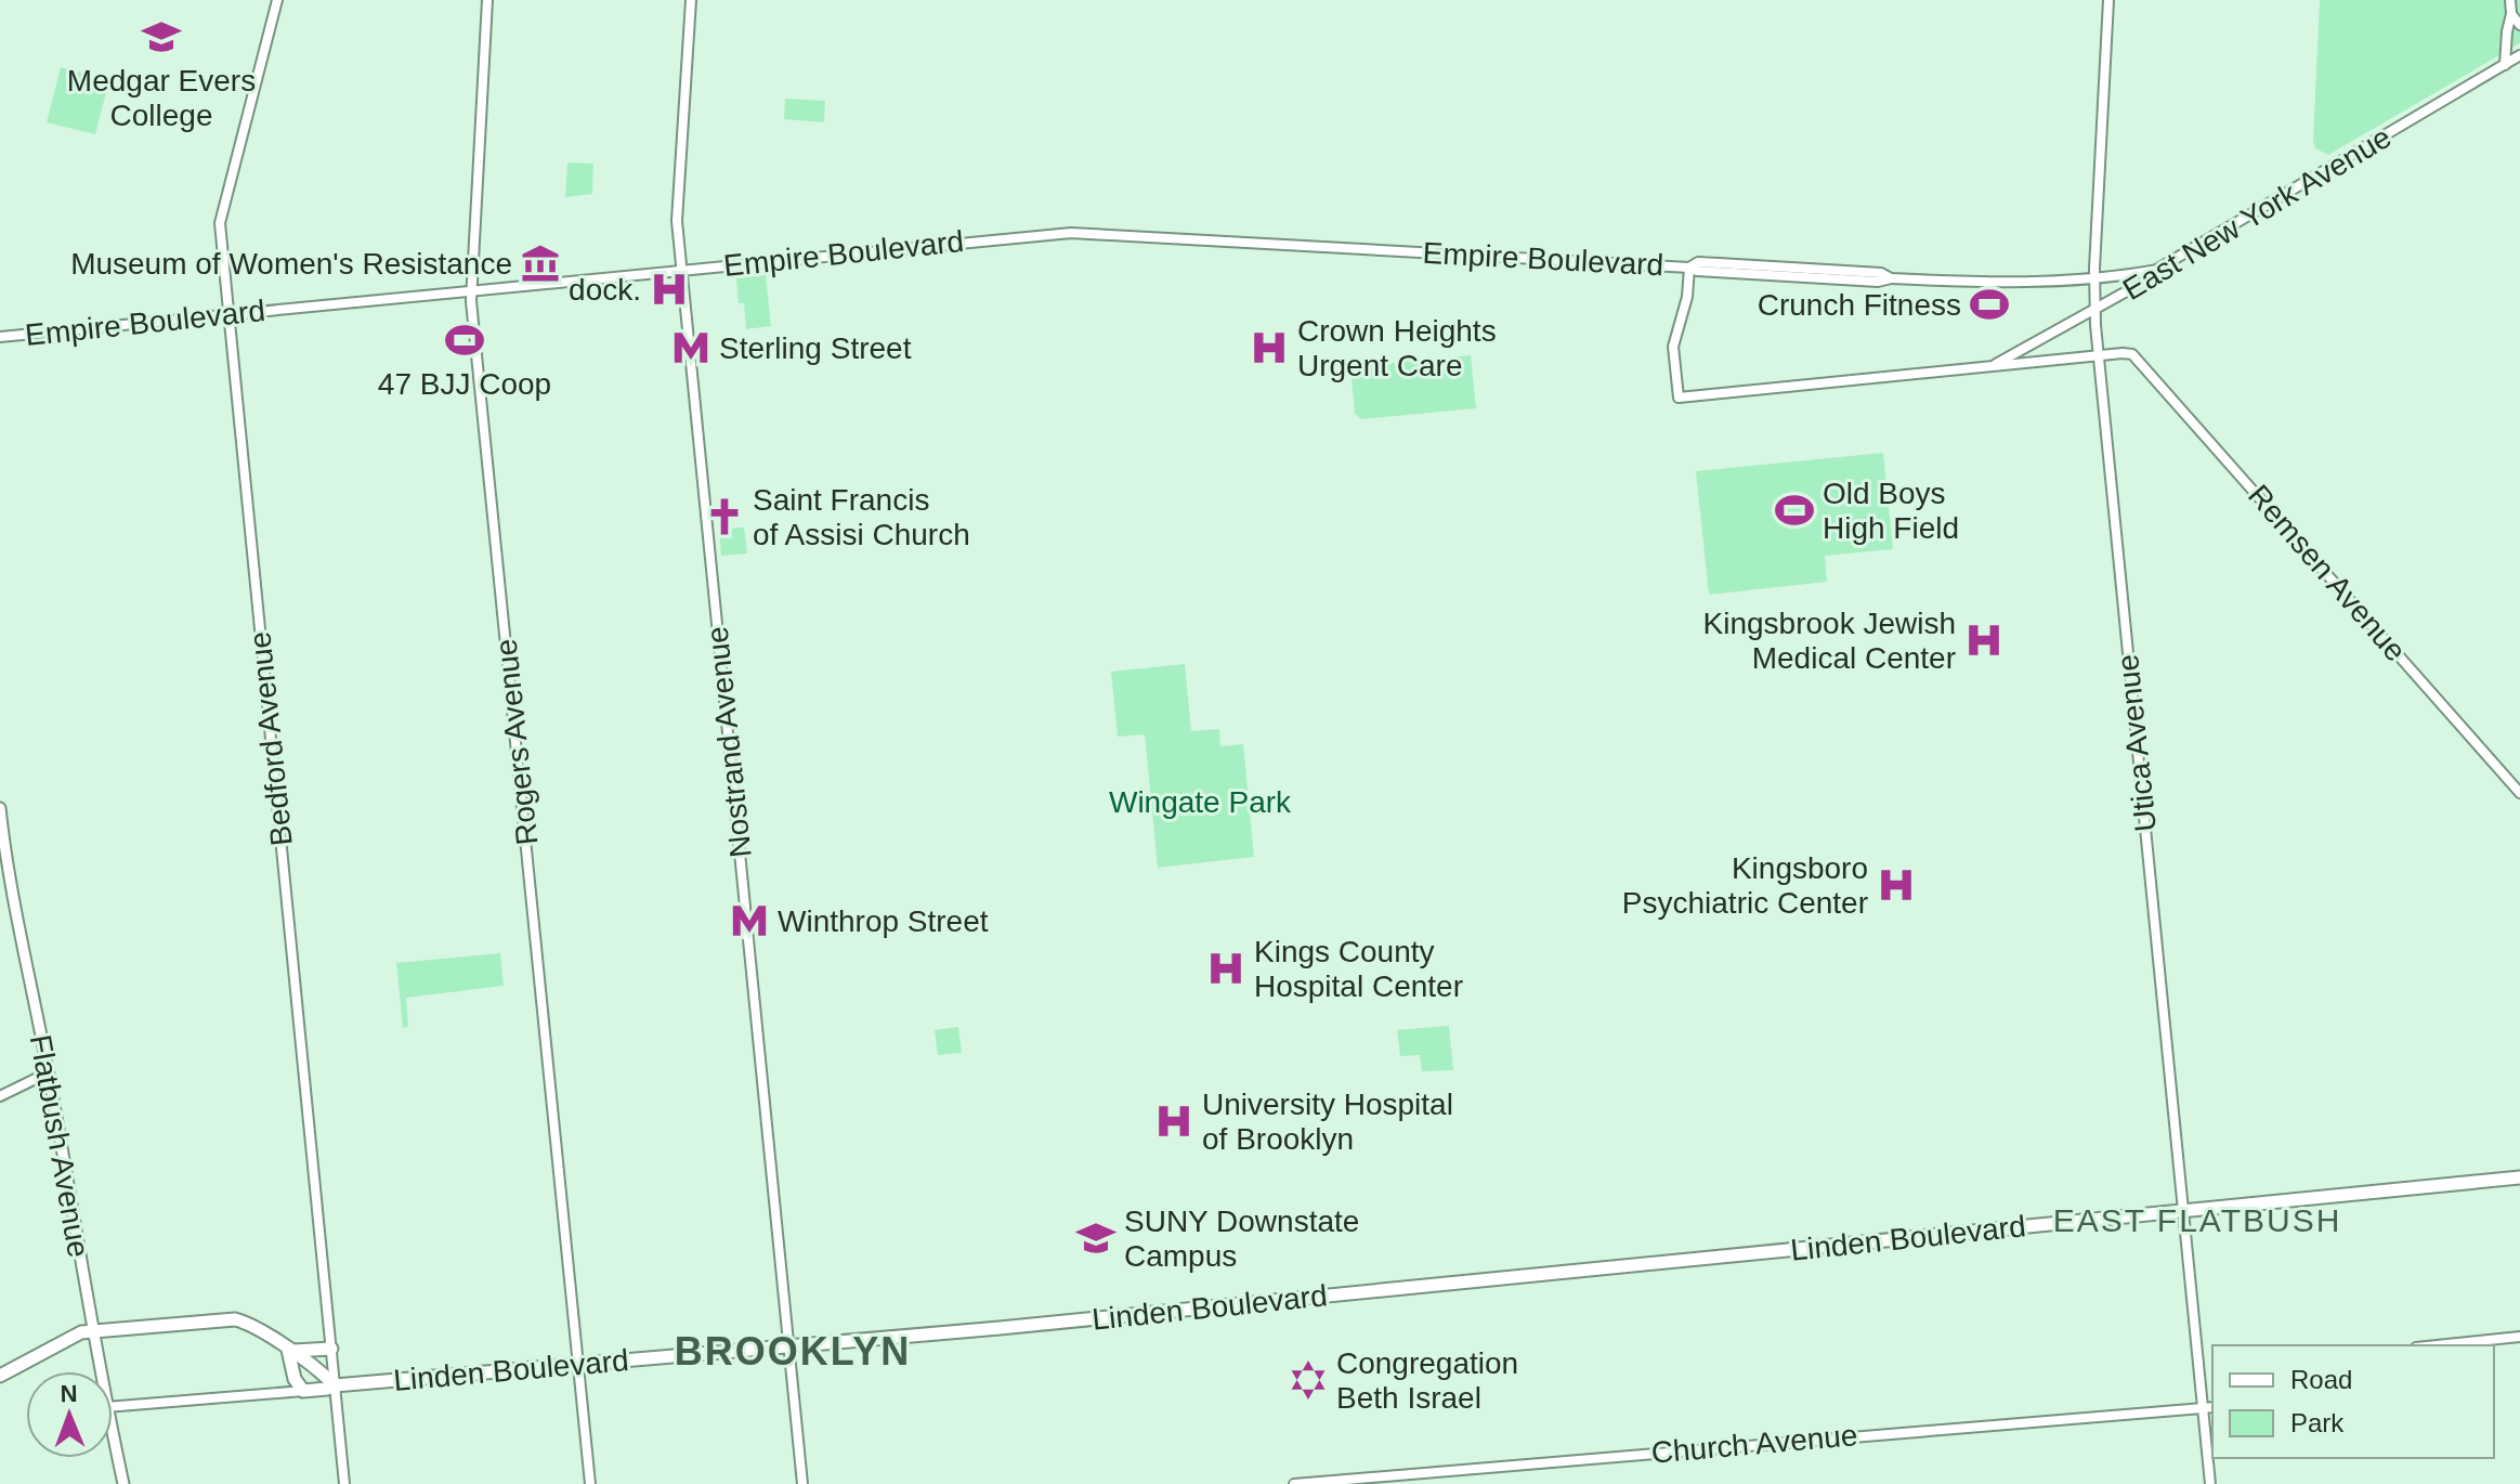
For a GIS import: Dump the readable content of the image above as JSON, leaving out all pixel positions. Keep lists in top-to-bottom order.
{
  "streets": {
    "highway": ["Linden Boulevard"],
    "main road": [
      "East New York Avenue",
      "Empire Boulevard",
      "Remsen Avenue",
      "Bedford Avenue",
      "Rogers Avenue",
      "Nostrand Avenue",
      "Utica Avenue",
      "Flatbush Avenue",
      "Church Avenue"
    ]
  },
  "crossings": [
    ["East New York Avenue", "Empire Boulevard"],
    ["East New York Avenue", "Remsen Avenue"],
    ["East New York Avenue", "Utica Avenue"],
    ["Empire Boulevard", "Bedford Avenue"],
    ["Empire Boulevard", "Rogers Avenue"],
    ["Empire Boulevard", "Nostrand Avenue"],
    ["Empire Boulevard", "Utica Avenue"],
    ["Bedford Avenue", "Linden Boulevard"],
    ["Rogers Avenue", "Linden Boulevard"],
    ["Nostrand Avenue", "Linden Boulevard"],
    ["Utica Avenue", "Linden Boulevard"],
    ["Utica Avenue", "Church Avenue"]
  ],
  "districts": ["EAST FLATBUSH", "BROOKLYN"],
  "parks": ["Wingate Park"],
  "places": {
    "school or university": ["Medgar Evers College", "SUNY Downstate Campus"],
    "museum": ["Museum of Women's Resistance"],
    "hospital": [
      "dock.",
      "Crown Heights Urgent Care",
      "Kingsbrook Jewish Medical Center",
      "Kingsboro Psychiatric Center",
      "Kings County Hospital Center",
      "University Hospital of Brooklyn"
    ],
    "sports": ["Crunch Fitness", "47 BJJ Coop", "Old Boys High Field"],
    "metro station": ["Sterling Street", "Winthrop Street"],
    "church": ["Saint Francis of Assisi Church"],
    "synagogue": ["Congregation Beth Israel"]
  },
  "legend": ["Road", "Park"],
  "north": "top"
}
